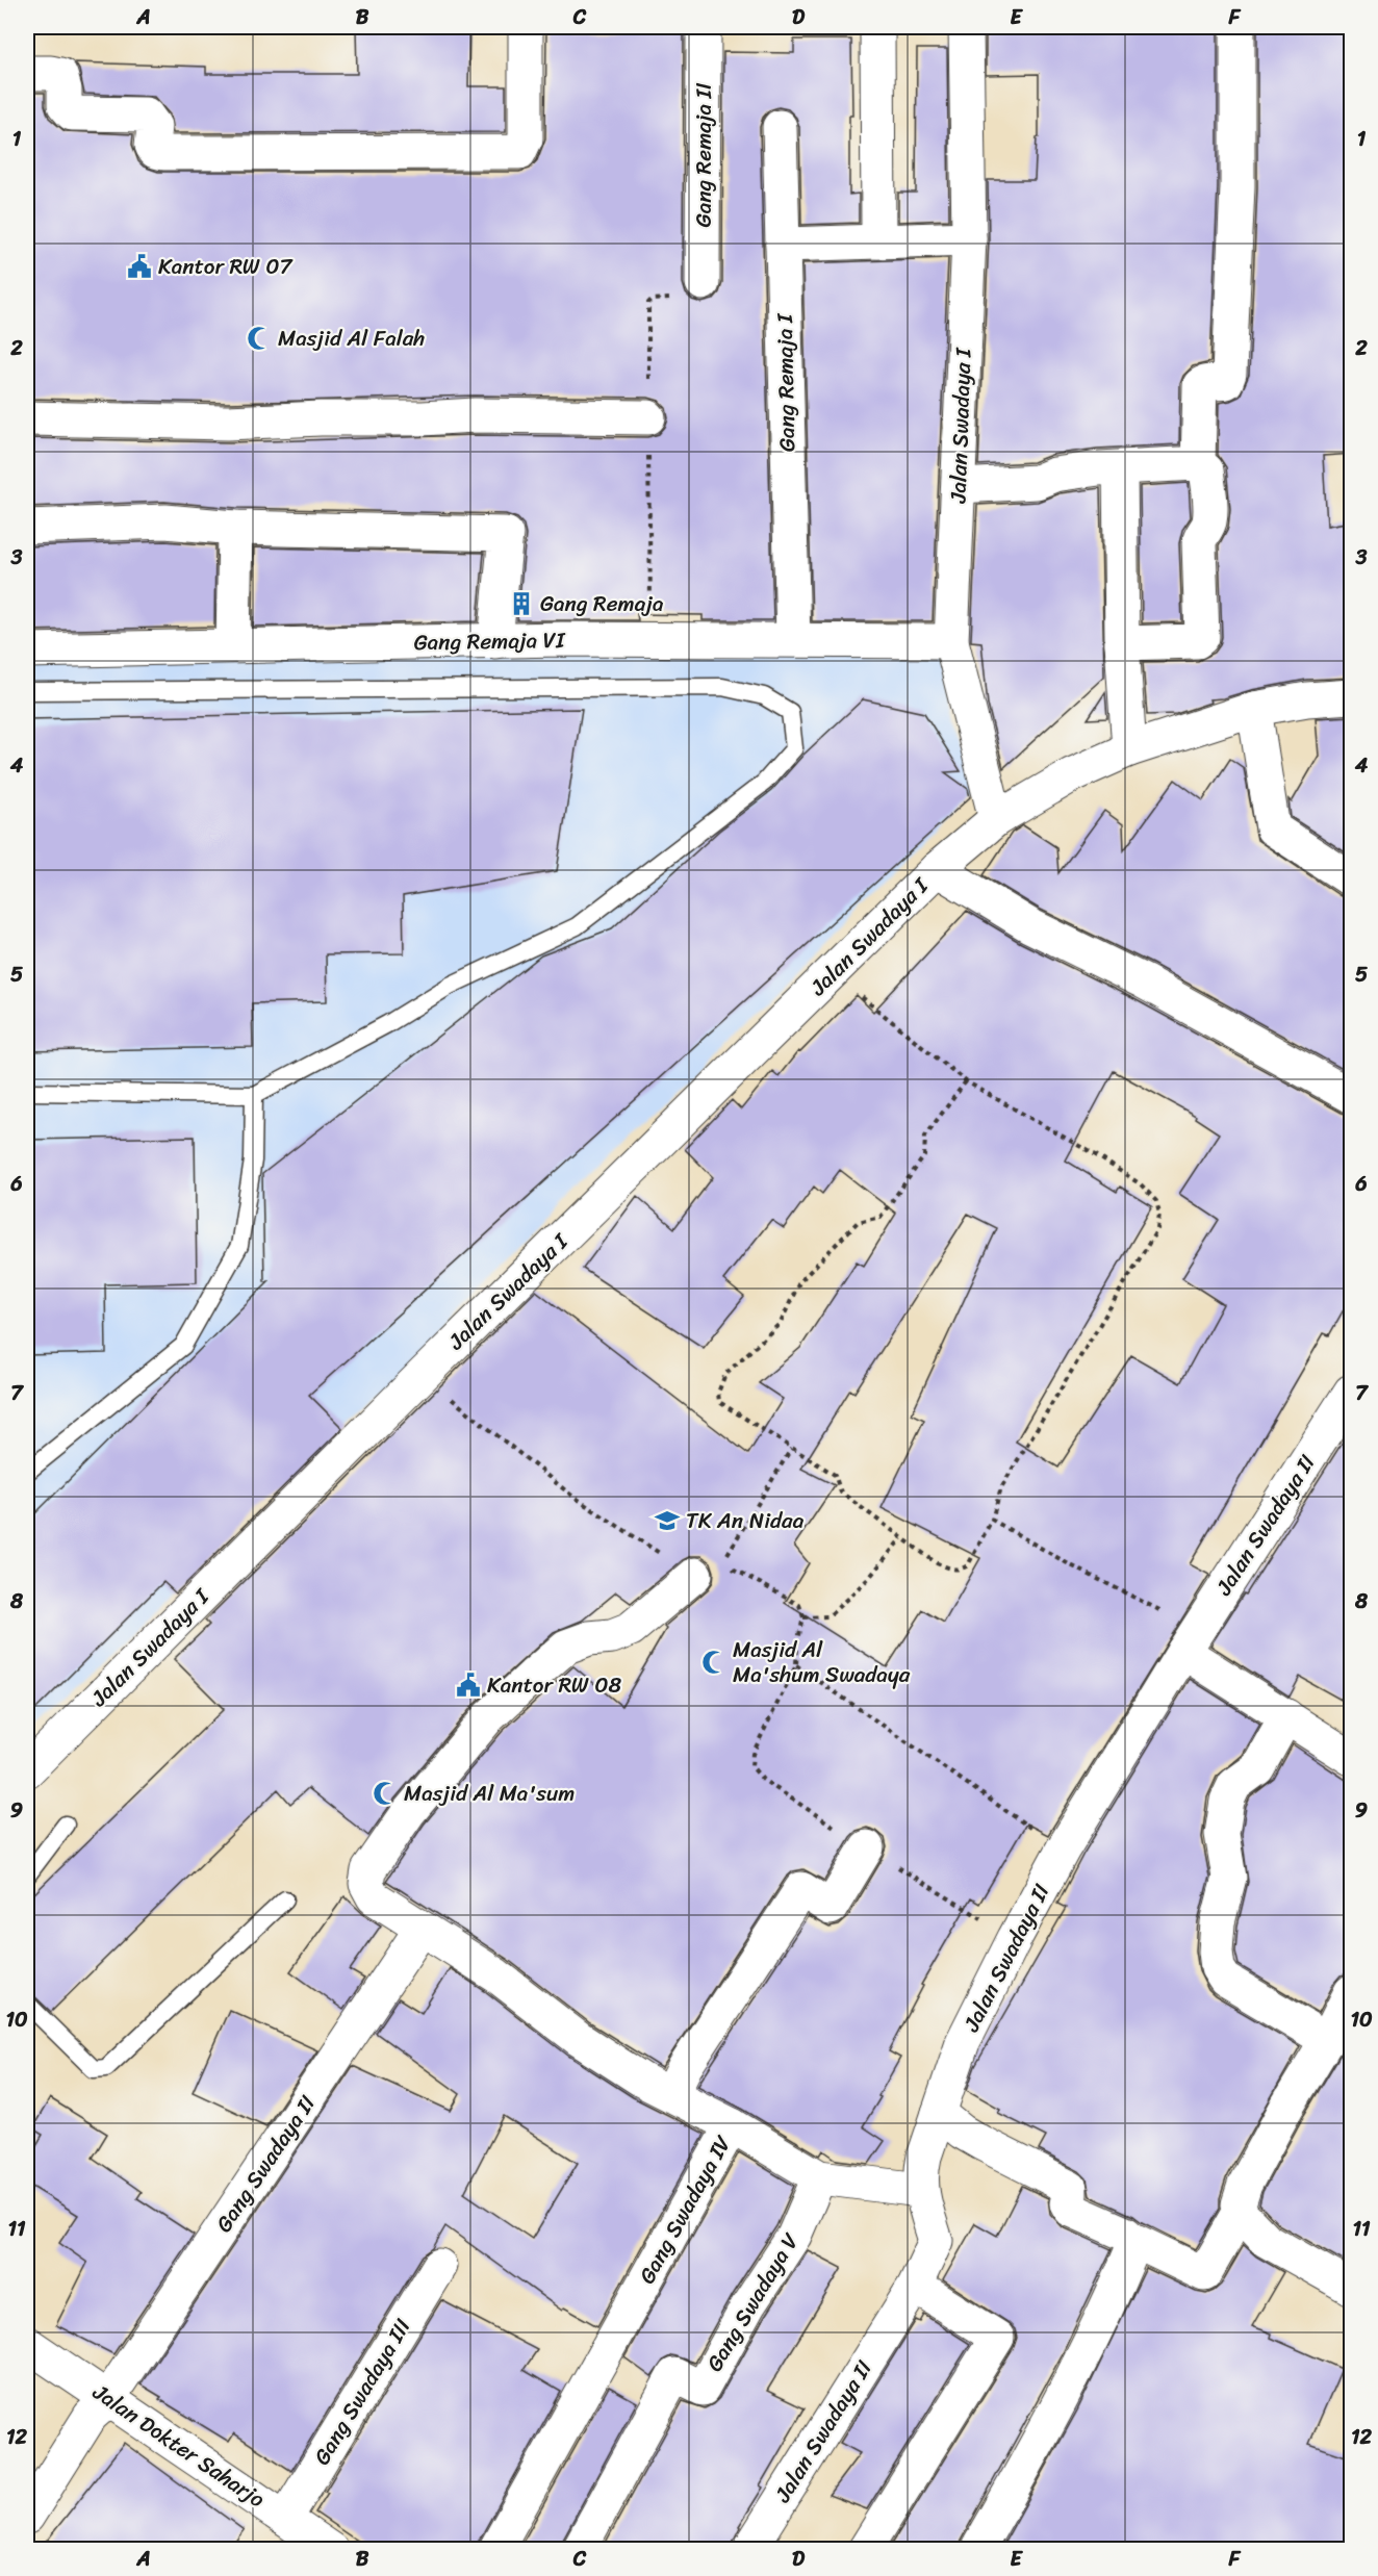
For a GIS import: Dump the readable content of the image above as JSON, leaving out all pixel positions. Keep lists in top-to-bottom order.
{
  "streets": {
    "street": [
      "Gang Remaja II",
      "Gang Remaja I",
      "Jalan Swadaya I",
      "Gang Remaja VI",
      "Jalan Swadaya II",
      "Gang Swadaya II",
      "Gang Swadaya IV",
      "Gang Swadaya V",
      "Gang Swadaya III",
      "Jalan Dokter Saharjo"
    ]
  },
  "crossings": [
    ["Gang Remaja I", "Gang Remaja VI"],
    ["Jalan Swadaya I", "Gang Remaja VI"],
    ["Gang Swadaya II", "Gang Swadaya IV"],
    ["Gang Swadaya II", "Jalan Dokter Saharjo"],
    ["Gang Swadaya III", "Jalan Dokter Saharjo"]
  ],
  "places": {
    "public building": ["Kantor RW 07", "Kantor RW 08"],
    "mosque": ["Masjid Al Falah", "Masjid Al Ma'shum Swadaya", "Masjid Al Ma'sum"],
    "building": ["Gang Remaja"],
    "school or university": ["TK An Nidaa"]
  },
  "grid": {
    "columns": [
      "A",
      "B",
      "C",
      "D",
      "E",
      "F"
    ],
    "rows": [
      "1",
      "2",
      "3",
      "4",
      "5",
      "6",
      "7",
      "8",
      "9",
      "10",
      "11",
      "12"
    ]
  }
}
